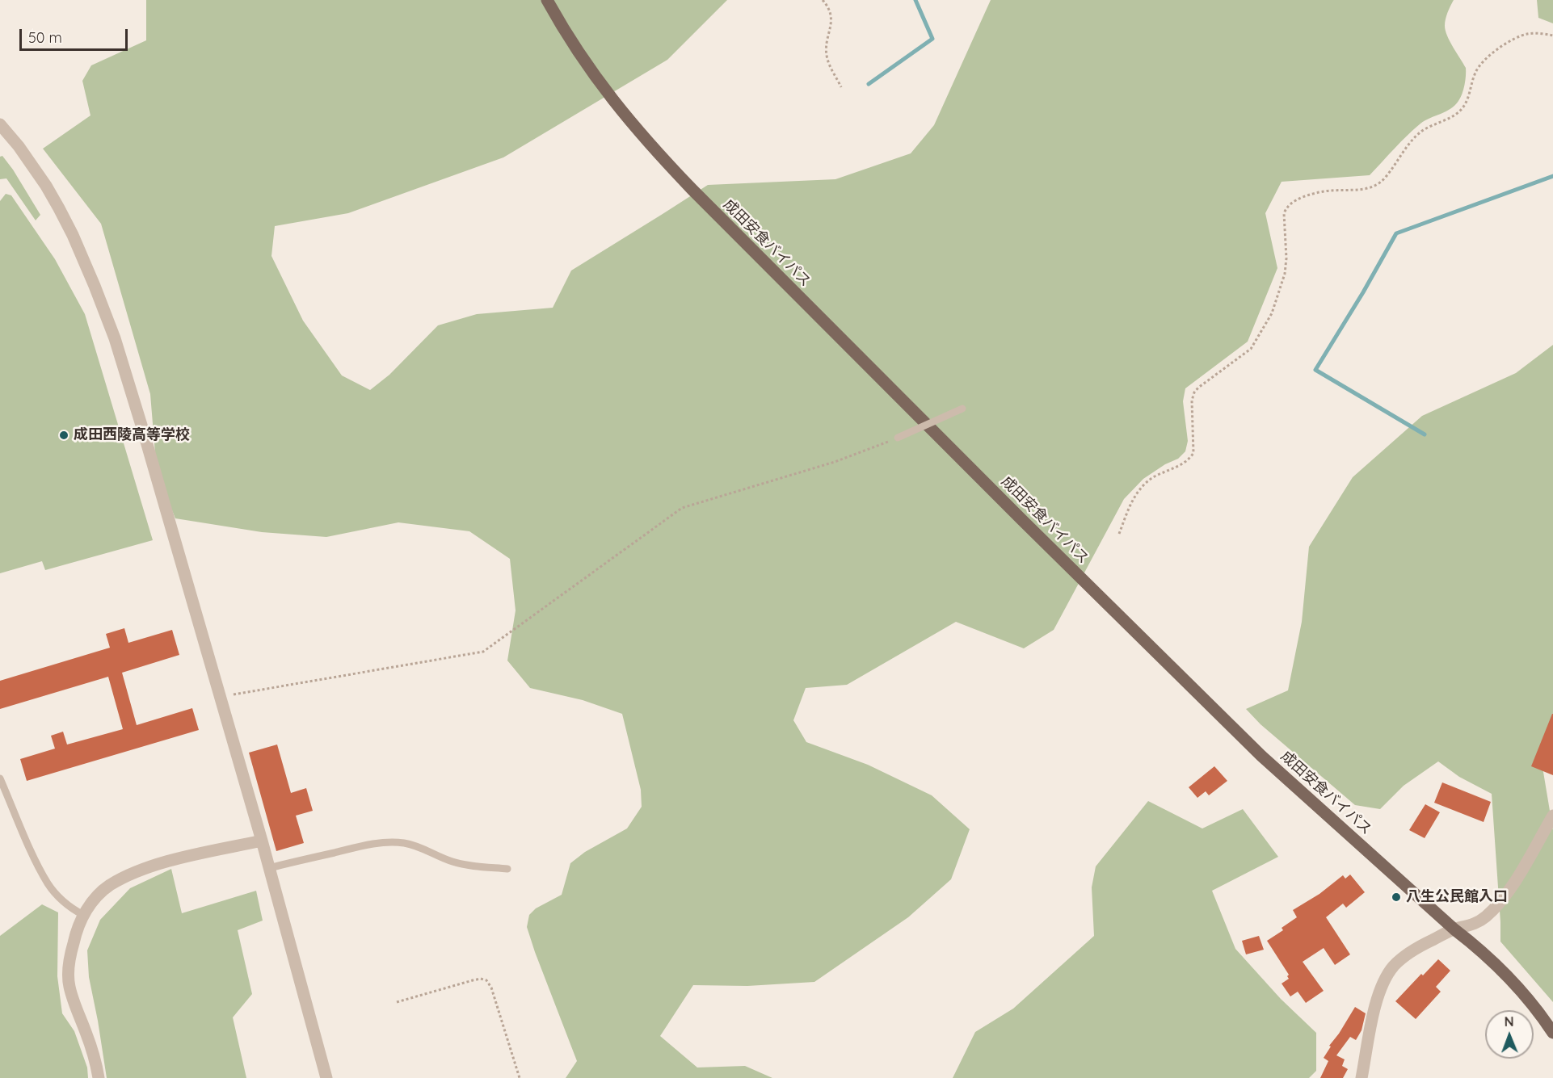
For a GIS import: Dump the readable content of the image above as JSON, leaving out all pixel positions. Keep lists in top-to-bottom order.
{
  "streets": {
    "main road": ["成田安食バイパス"]
  },
  "places": ["成田西陵高等学校", "八生公民館入口"],
  "scale_bar": "50 m",
  "north": "top"
}
